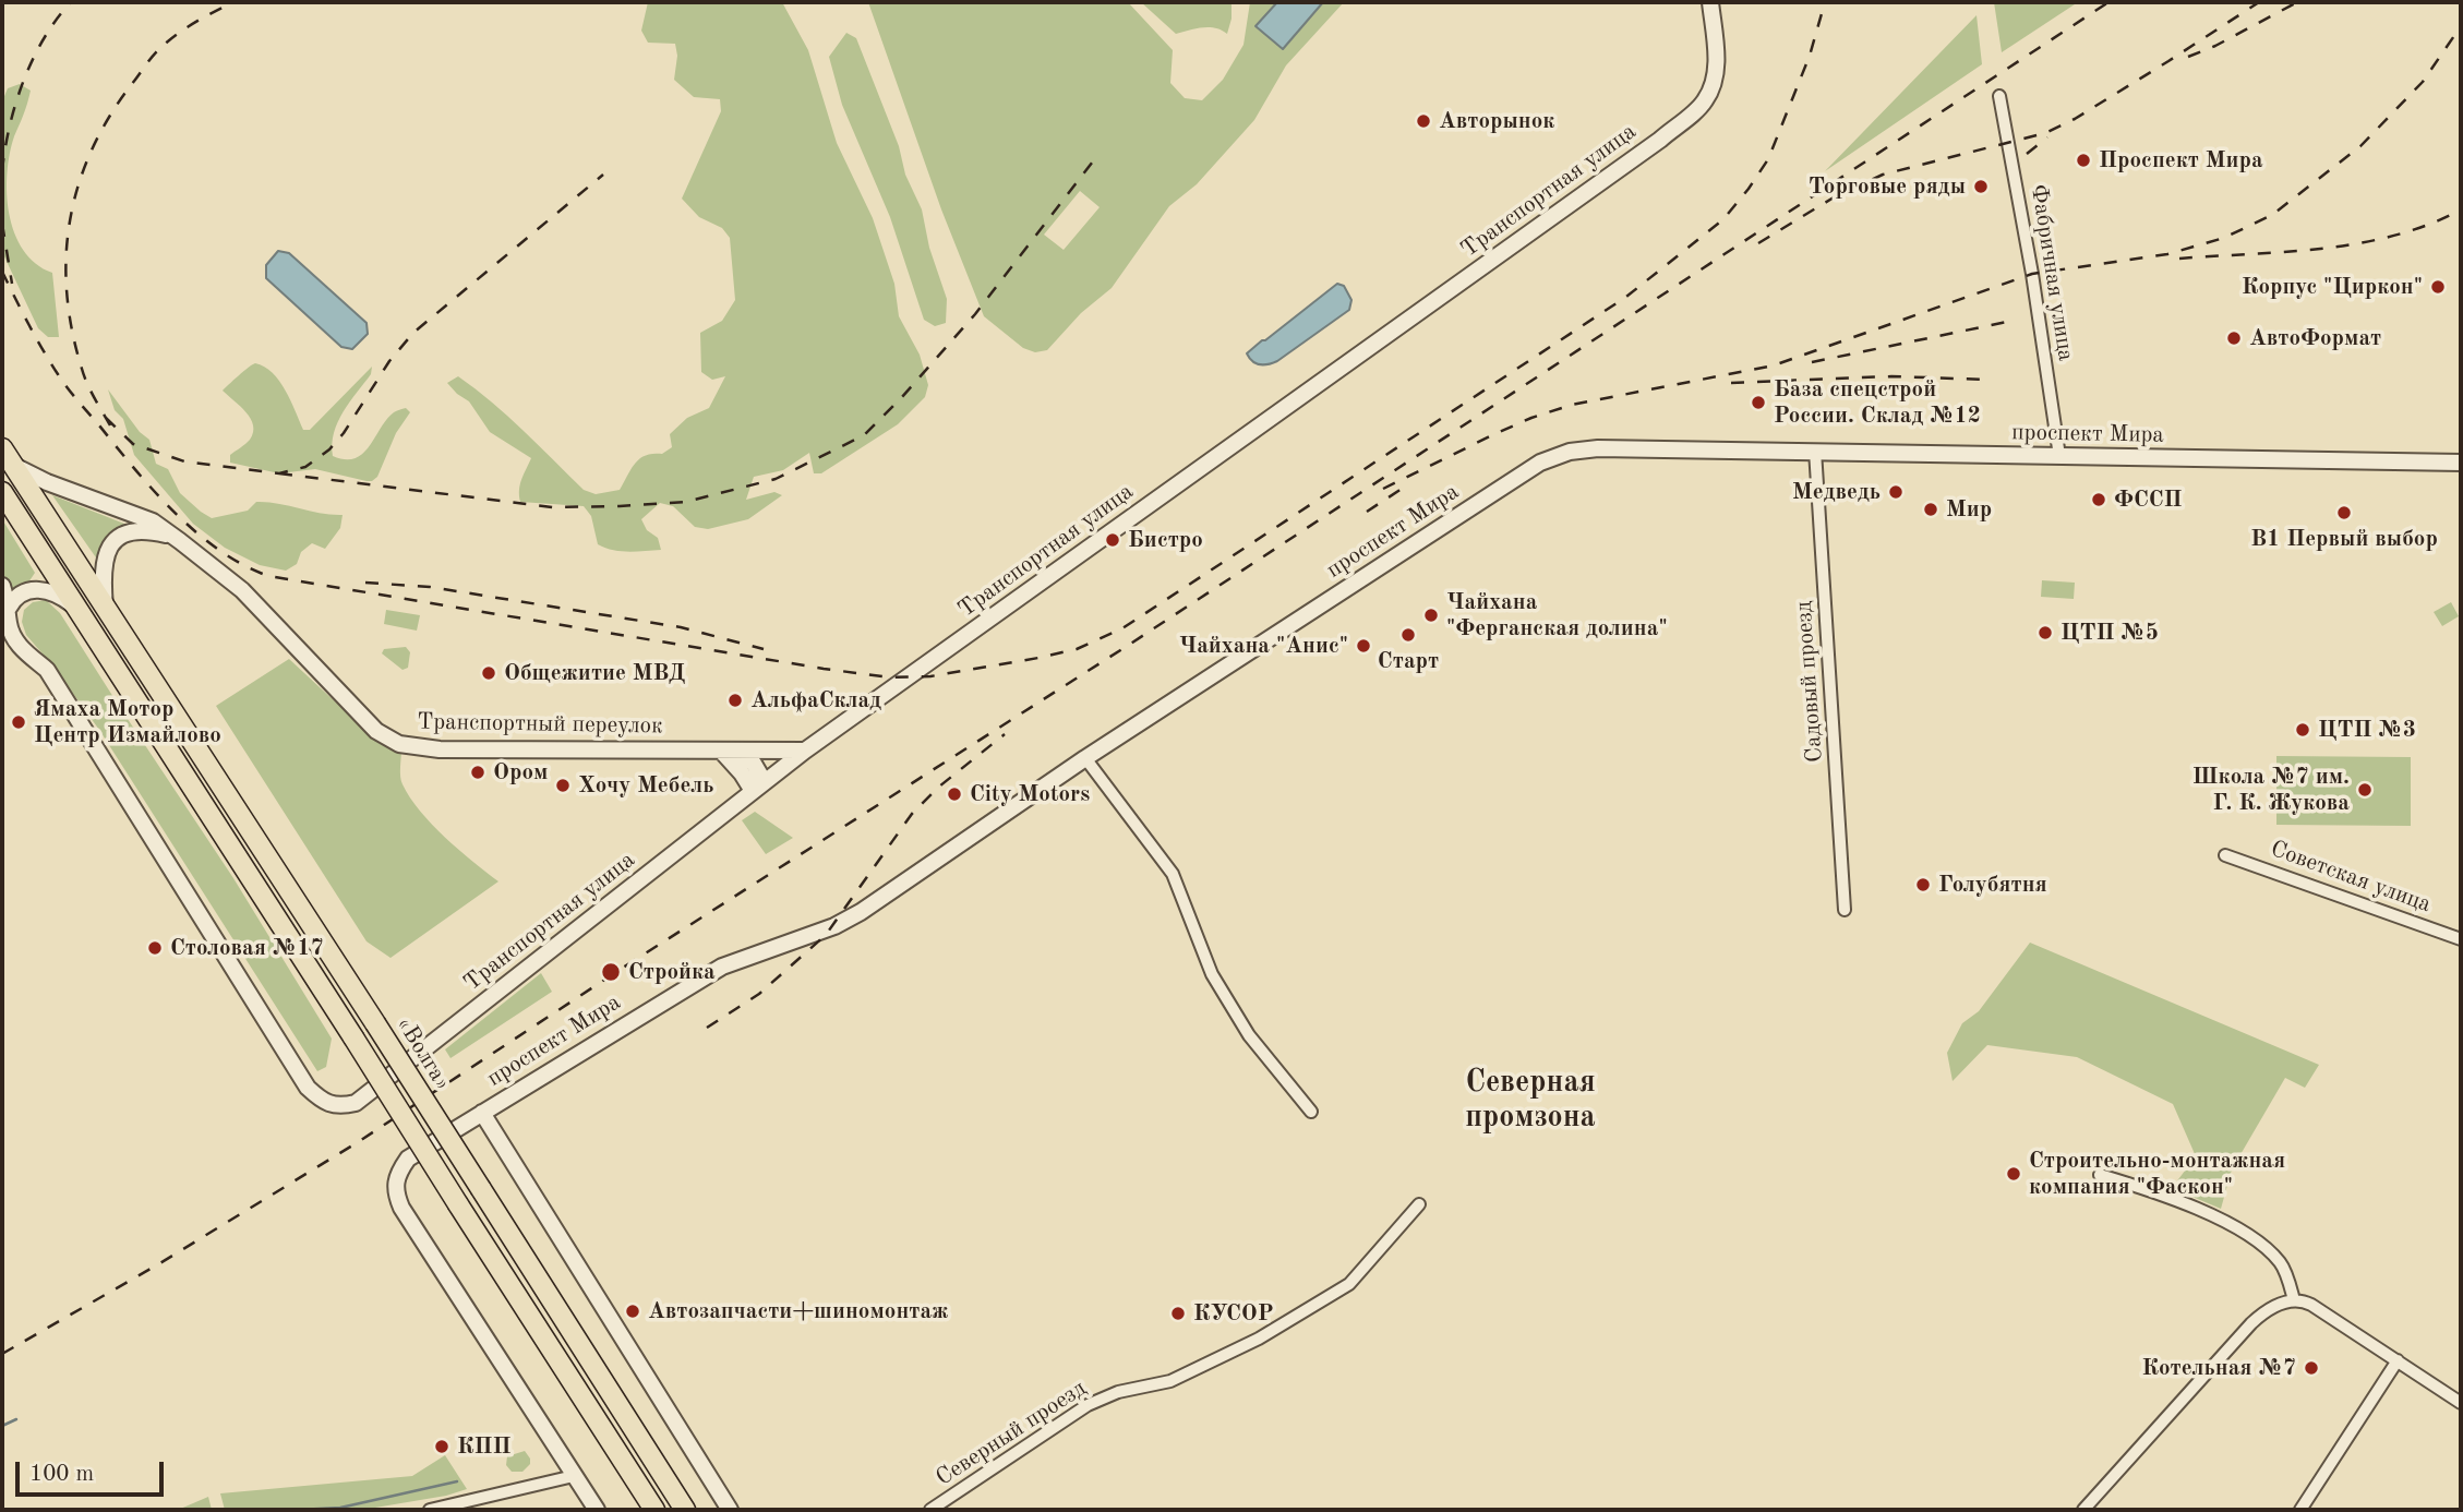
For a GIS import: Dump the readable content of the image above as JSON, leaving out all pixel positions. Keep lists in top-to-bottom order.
{
  "streets": {
    "highway": ["«Волга»"],
    "street": [
      "Транспортная улица",
      "Фабричная улица",
      "проспект Мира",
      "Садовый проезд",
      "Транспортный переулок",
      "Советская улица",
      "Северный проезд"
    ]
  },
  "crossings": [
    ["Транспортная улица", "Транспортный переулок"],
    ["Фабричная улица", "проспект Мира"],
    ["проспект Мира", "Садовый проезд"],
    ["Транспортный переулок", "«Волга»"]
  ],
  "districts": ["Северная промзона"],
  "places": [
    "Авторынок",
    "Проспект Мира",
    "Торговые ряды",
    "Корпус \"Циркон\"",
    "АвтоФормат",
    "База спецстрой России. Склад №12",
    "Медведь",
    "ФССП",
    "Мир",
    "B1 Первый выбор",
    "Бистро",
    "Чайхана \"Ферганская долина\"",
    "ЦТП №5",
    "Старт",
    "Чайхана \"Анис\"",
    "Общежитие МВД",
    "АльфаСклад",
    "Ямаха Мотор Центр Измайлово",
    "ЦТП №3",
    "Ором",
    "Хочу Мебель",
    "Школа №7 им. Г. К. Жукова",
    "City Motors",
    "Голубятня",
    "Столовая №17",
    "Стройка",
    "Строительно-монтажная компания \"Фаскон\"",
    "Автозапчасти+шиномонтаж",
    "КУСОР",
    "Котельная №7",
    "КПП"
  ],
  "scale_bar": "100 m"
}
